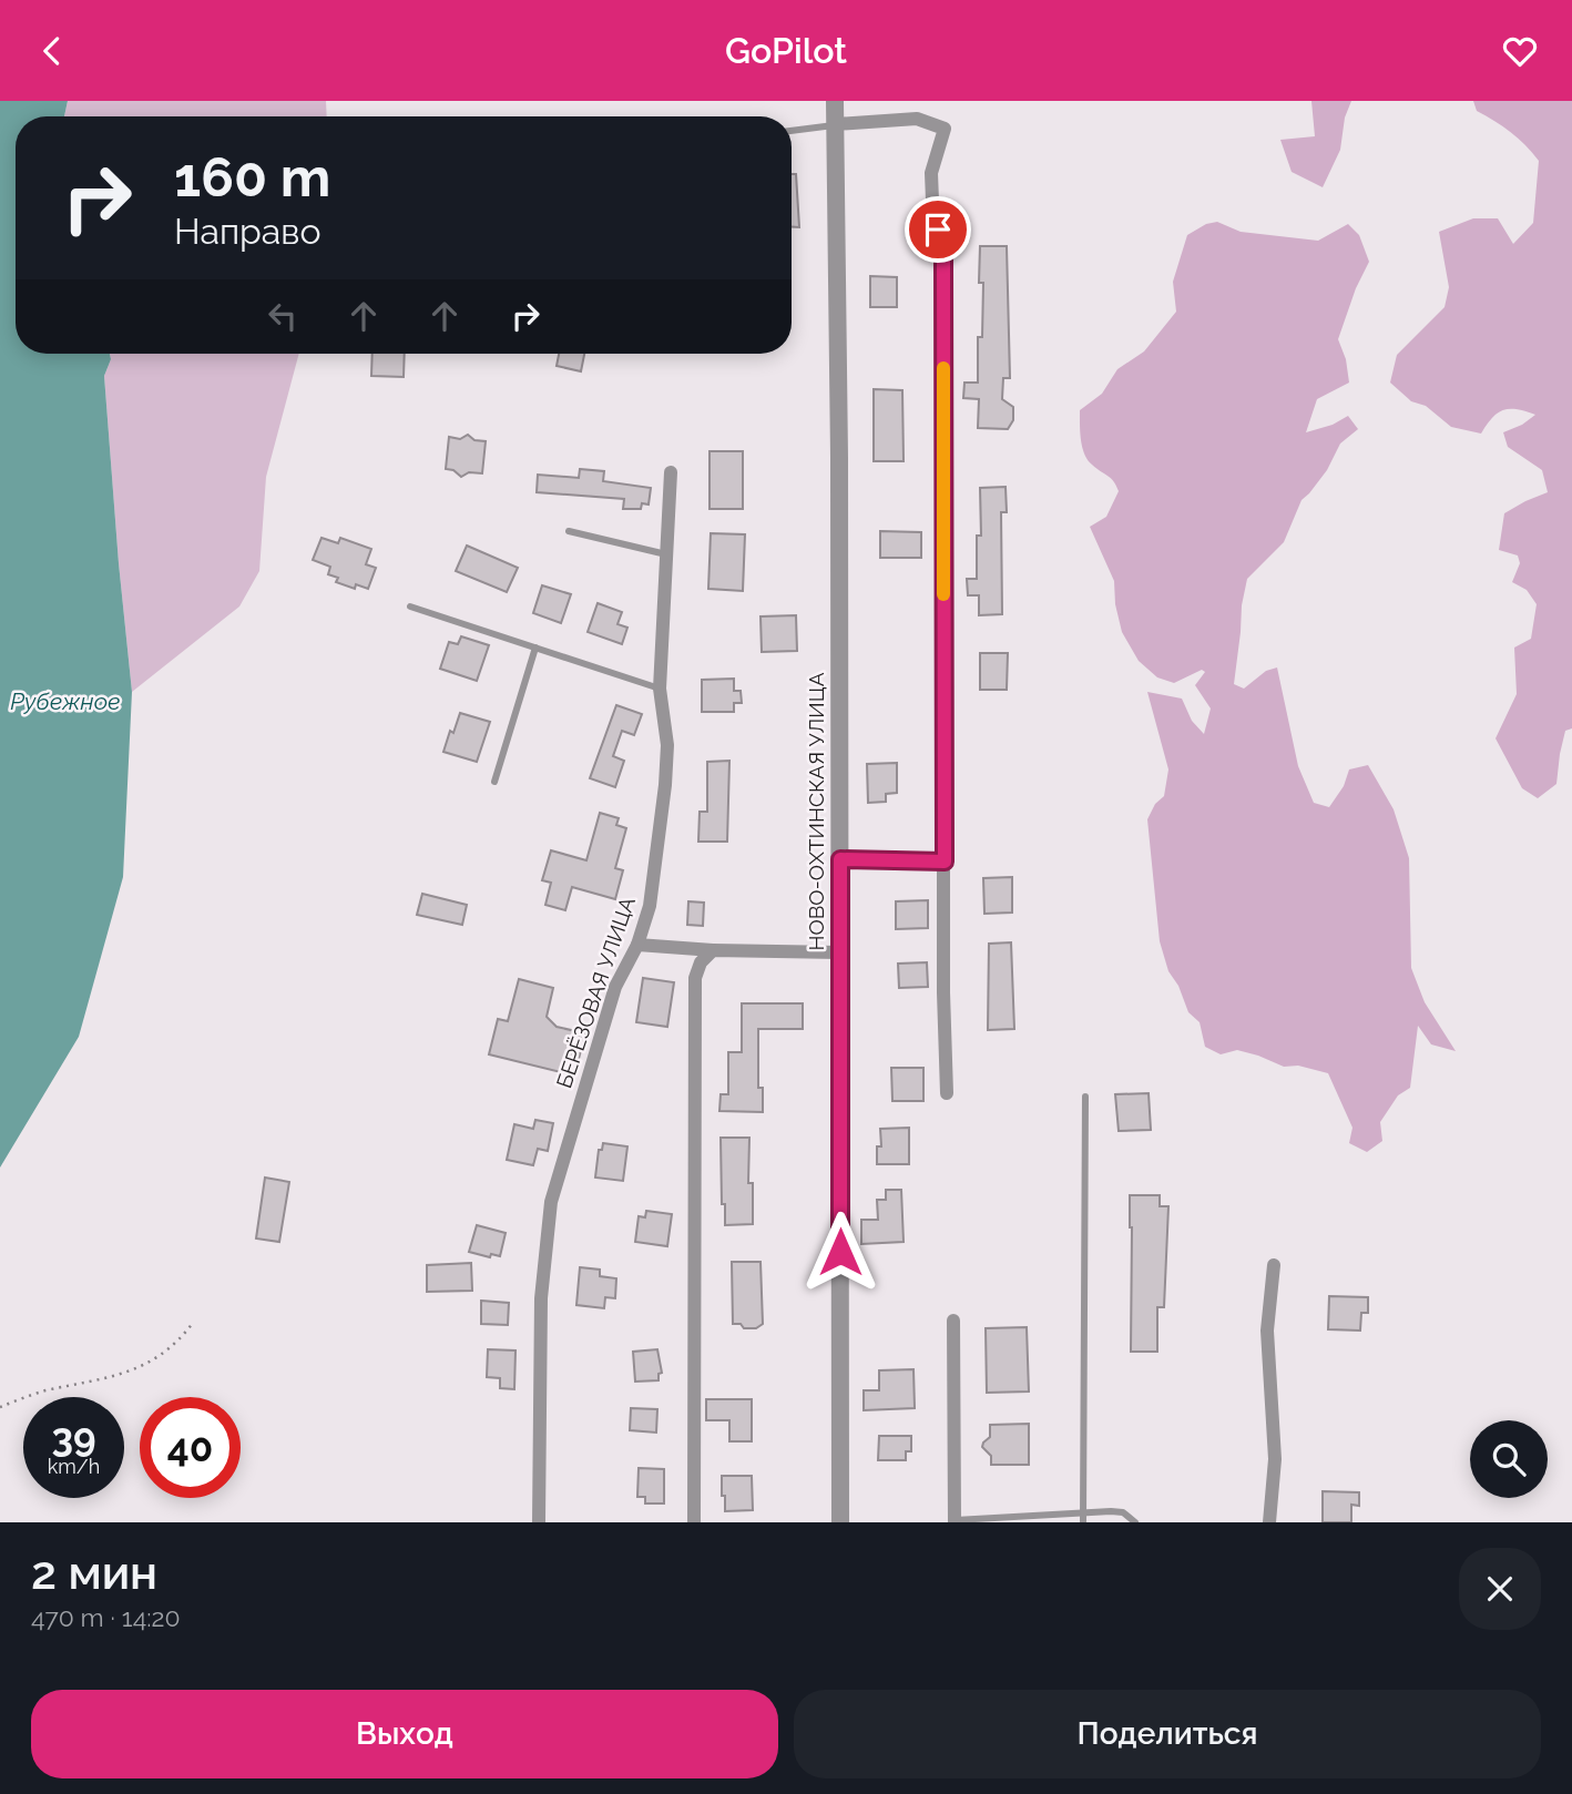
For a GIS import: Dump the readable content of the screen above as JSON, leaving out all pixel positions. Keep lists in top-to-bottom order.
{
  "streets": {
    "street": ["НОВО-ОХТИНСКАЯ УЛИЦА", "БЕРЁЗОВАЯ УЛИЦА"]
  },
  "water": ["Рубежное"],
  "page": {
    "header": "GoPilot",
    "turn": ["160 m", "Направо"],
    "speed": "39 km/h",
    "limit": "40",
    "heading": ["2 мин", "470 m · 14:20"],
    "buttons": ["Выход", "Поделиться"]
  }
}
